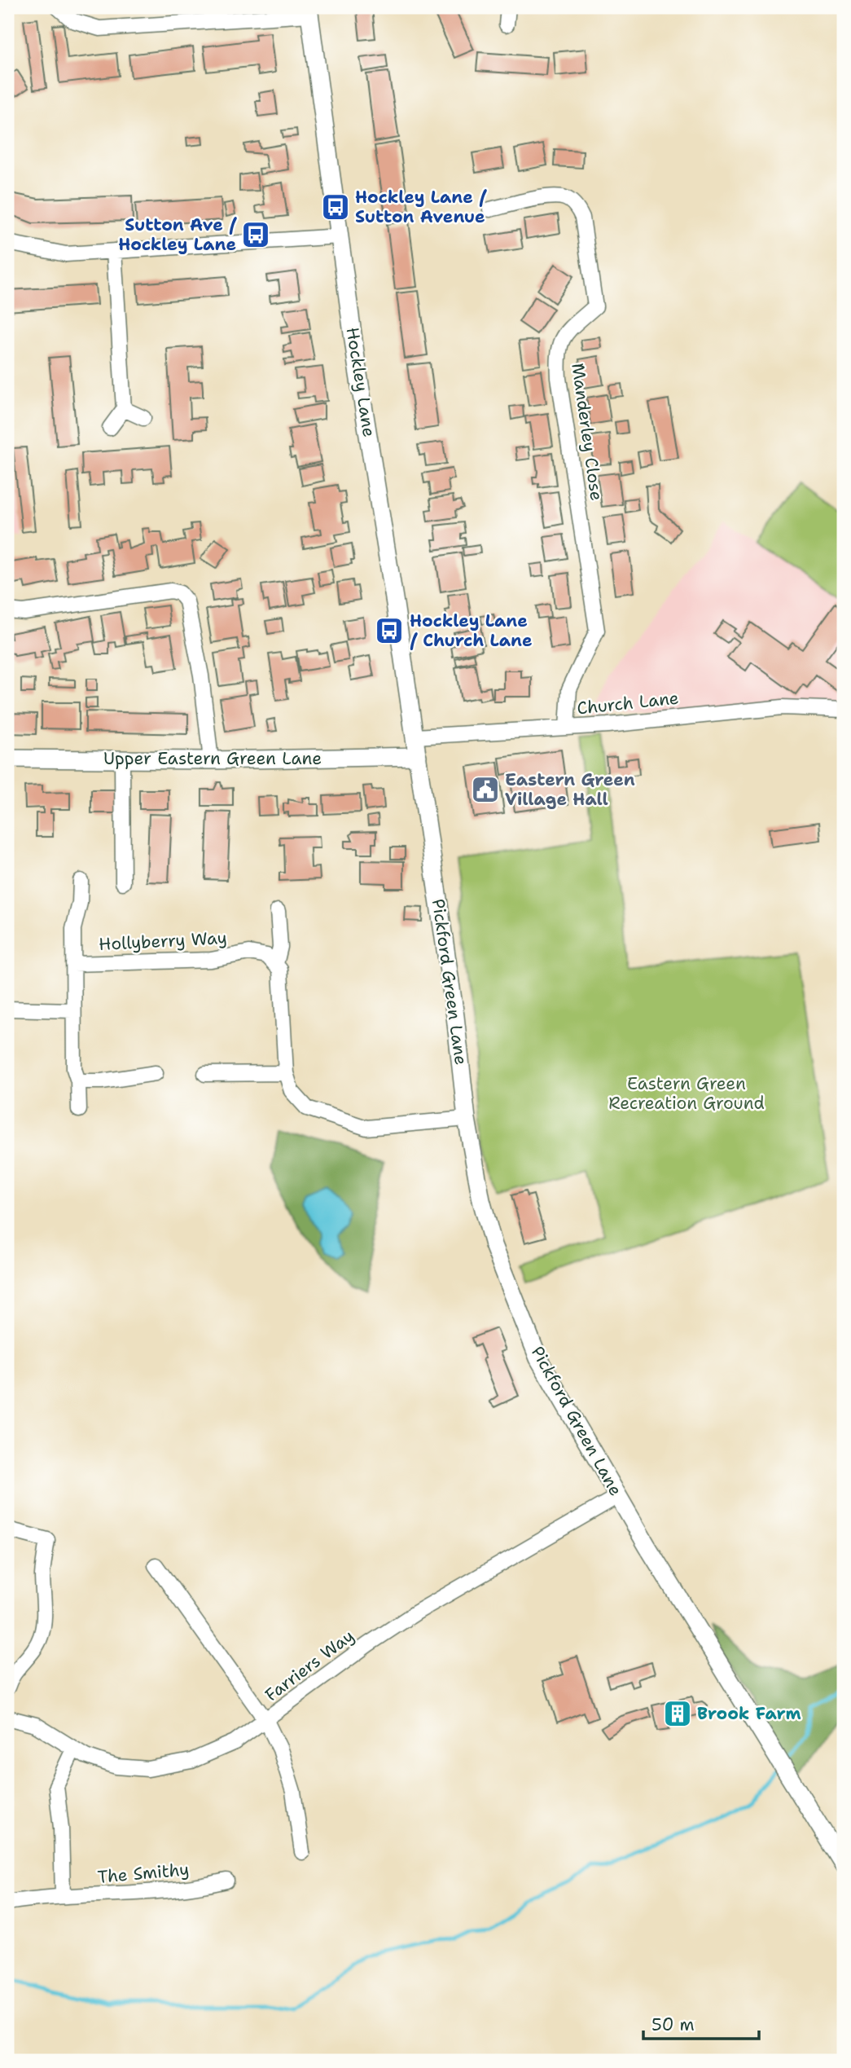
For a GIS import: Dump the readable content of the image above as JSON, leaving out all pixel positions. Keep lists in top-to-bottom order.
{
  "streets": {
    "street": [
      "Hockley Lane",
      "Manderley Close",
      "Church Lane",
      "Upper Eastern Green Lane",
      "Hollyberry Way",
      "Pickford Green Lane",
      "Farriers Way",
      "The Smithy"
    ]
  },
  "crossings": [
    ["Hockley Lane", "Church Lane"],
    ["Hockley Lane", "Upper Eastern Green Lane"],
    ["Hockley Lane", "Pickford Green Lane"],
    ["Manderley Close", "Church Lane"],
    ["Upper Eastern Green Lane", "Pickford Green Lane"],
    ["Pickford Green Lane", "Farriers Way"]
  ],
  "parks": ["Eastern Green Recreation Ground"],
  "places": {
    "bus stop": ["Hockley Lane / Sutton Avenue", "Sutton Ave / Hockley Lane", "Hockley Lane / Church Lane"],
    "public building": ["Eastern Green Village Hall"],
    "building": ["Brook Farm"]
  },
  "scale_bar": "50 m"
}
